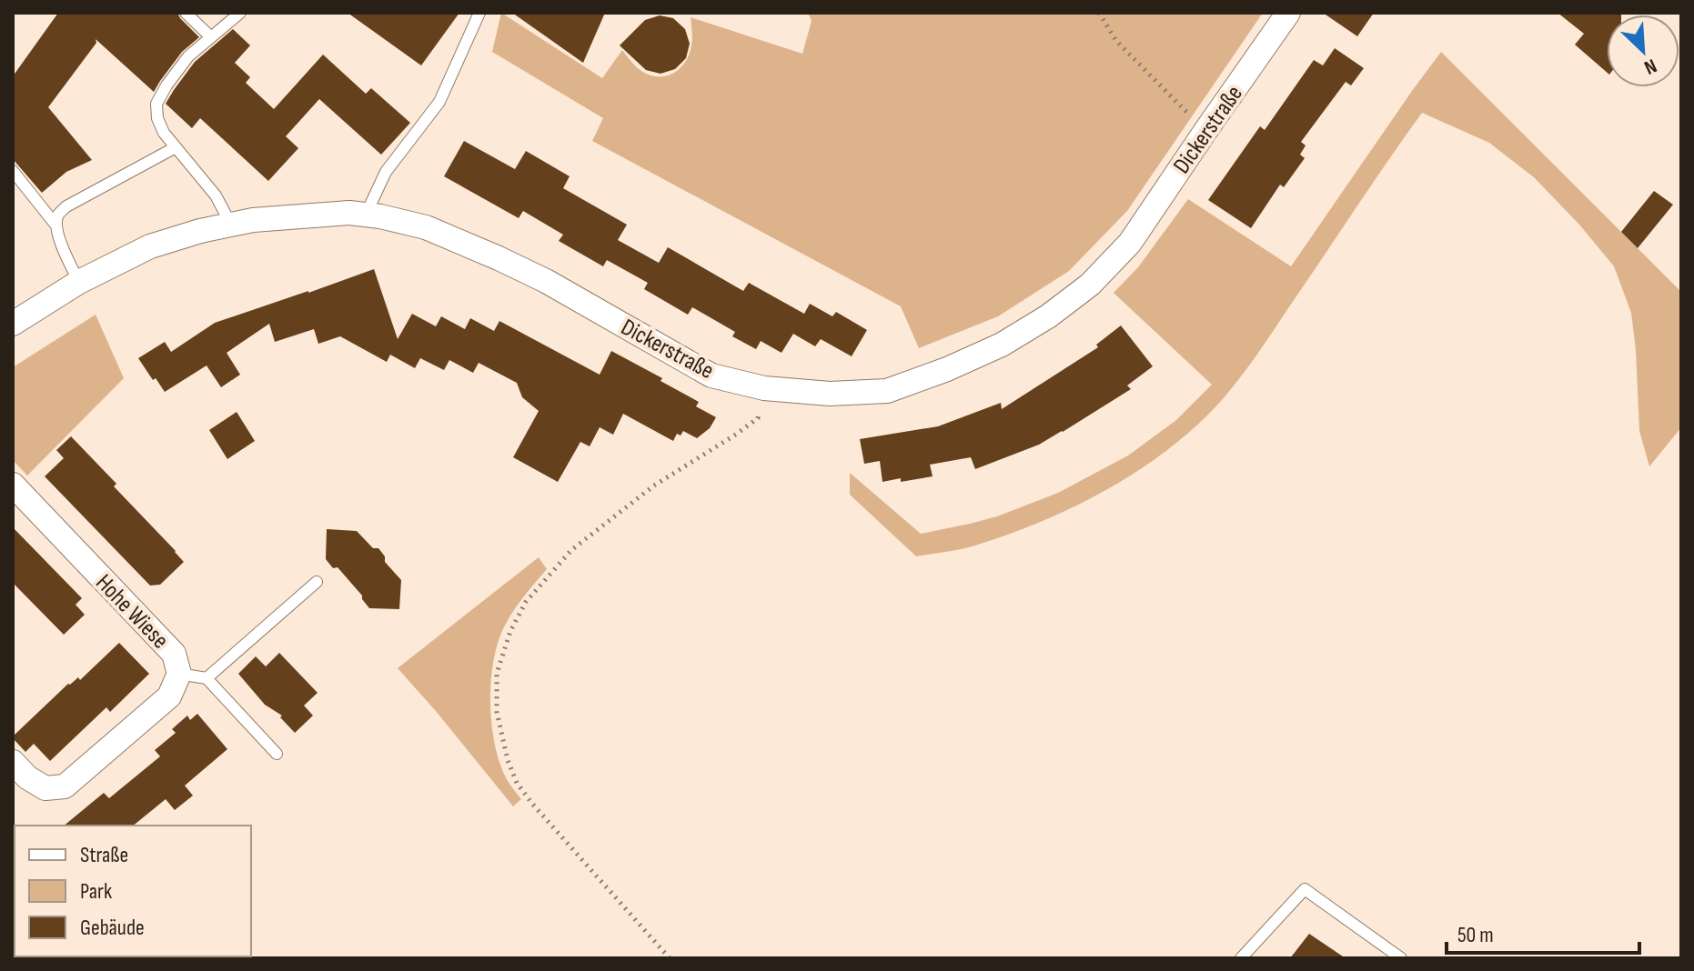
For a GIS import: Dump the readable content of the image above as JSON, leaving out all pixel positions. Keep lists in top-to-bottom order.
{
  "streets": {
    "street": ["Dickerstraße", "Hohe Wiese"]
  },
  "legend": ["Straße", "Park", "Gebäude"],
  "scale_bar": "50 m",
  "north": "bottom right"
}
